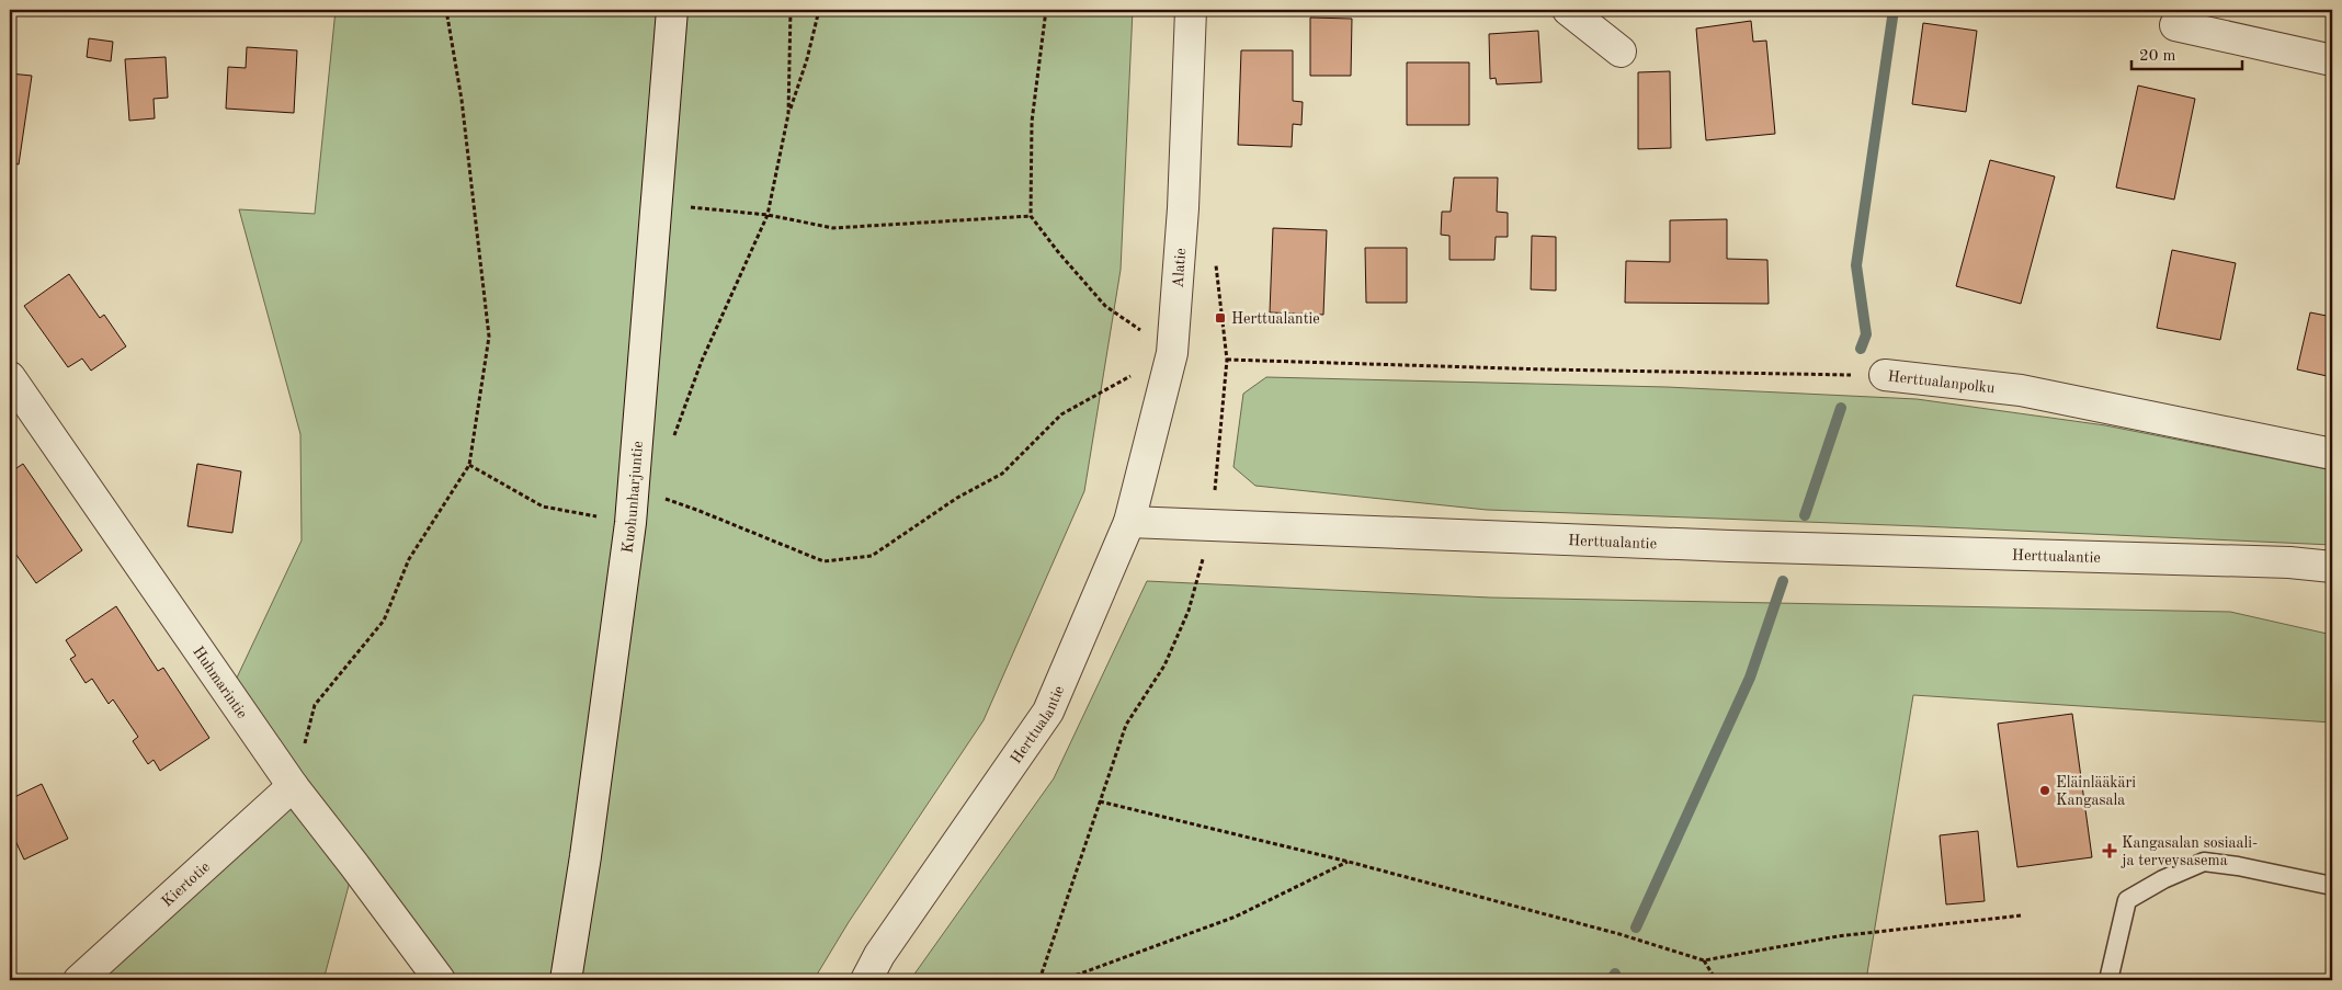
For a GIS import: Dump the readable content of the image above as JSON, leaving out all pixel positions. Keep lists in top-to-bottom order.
{
  "streets": {
    "street": [
      "Alatie",
      "Herttualanpolku",
      "Kuohunharjuntie",
      "Herttualantie",
      "Huhmarintie",
      "Kiertotie"
    ]
  },
  "crossings": [
    ["Alatie", "Herttualantie"],
    ["Huhmarintie", "Kiertotie"]
  ],
  "places": {
    "transit": ["Herttualantie"],
    "other": ["Eläinlääkäri Kangasala"],
    "health": ["Kangasalan sosiaali- ja terveysasema"]
  },
  "scale_bar": "20 m"
}
